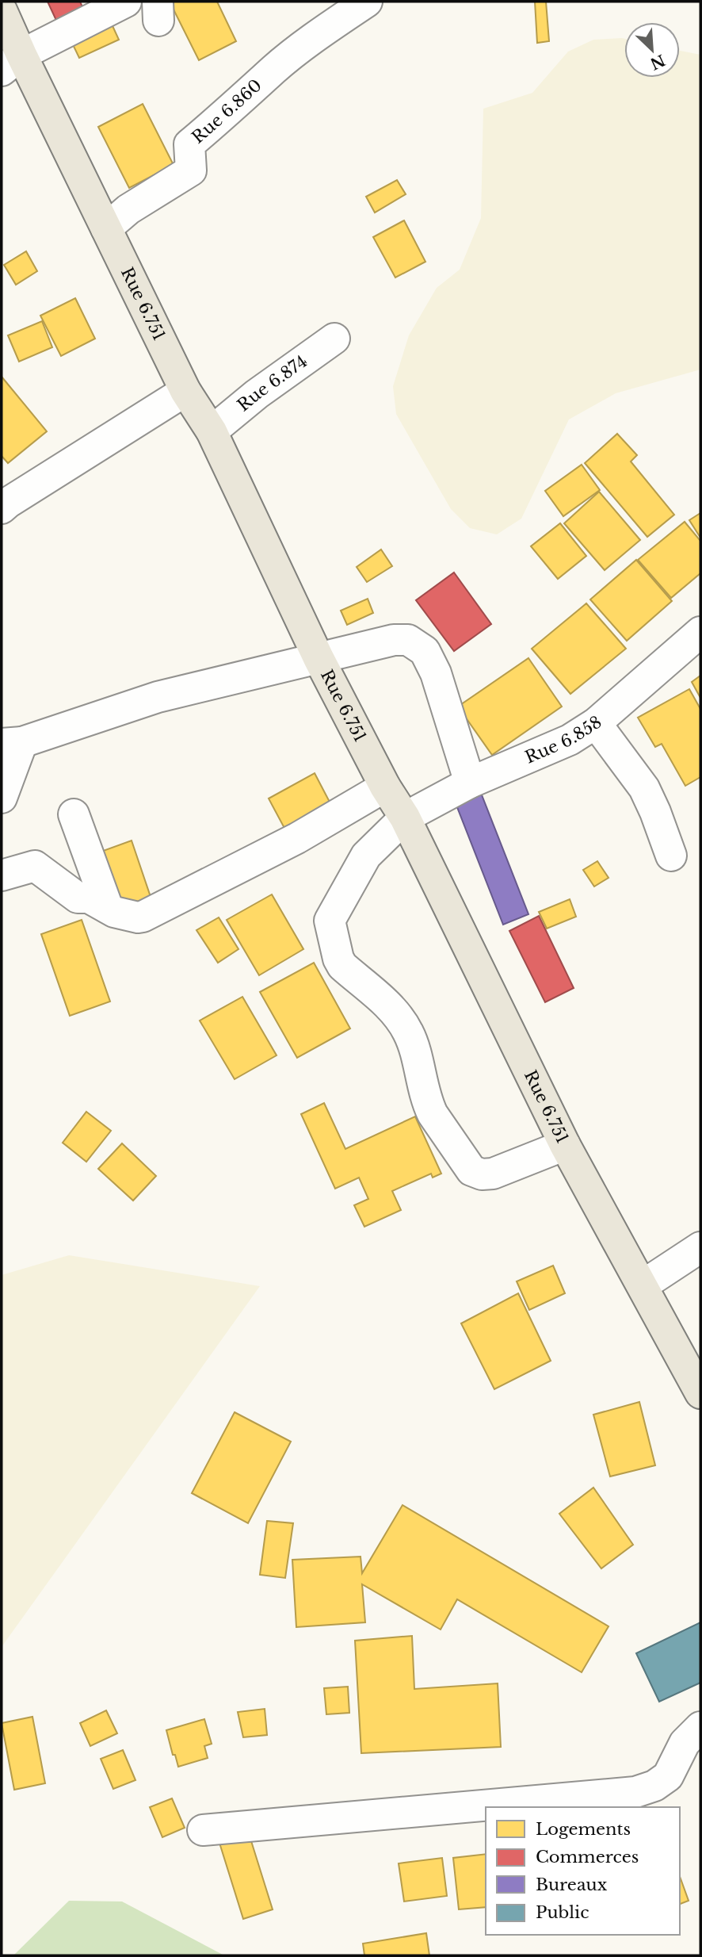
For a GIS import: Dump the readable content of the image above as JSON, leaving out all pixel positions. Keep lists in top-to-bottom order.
{
  "streets": {
    "main road": ["Rue 6.751"],
    "street": ["Rue 6.860", "Rue 6.874", "Rue 6.858"]
  },
  "crossings": [
    ["Rue 6.860", "Rue 6.751"],
    ["Rue 6.751", "Rue 6.874"],
    ["Rue 6.751", "Rue 6.858"]
  ],
  "legend": [
    "Logements",
    "Commerces",
    "Bureaux",
    "Public"
  ],
  "north": "bottom right"
}
